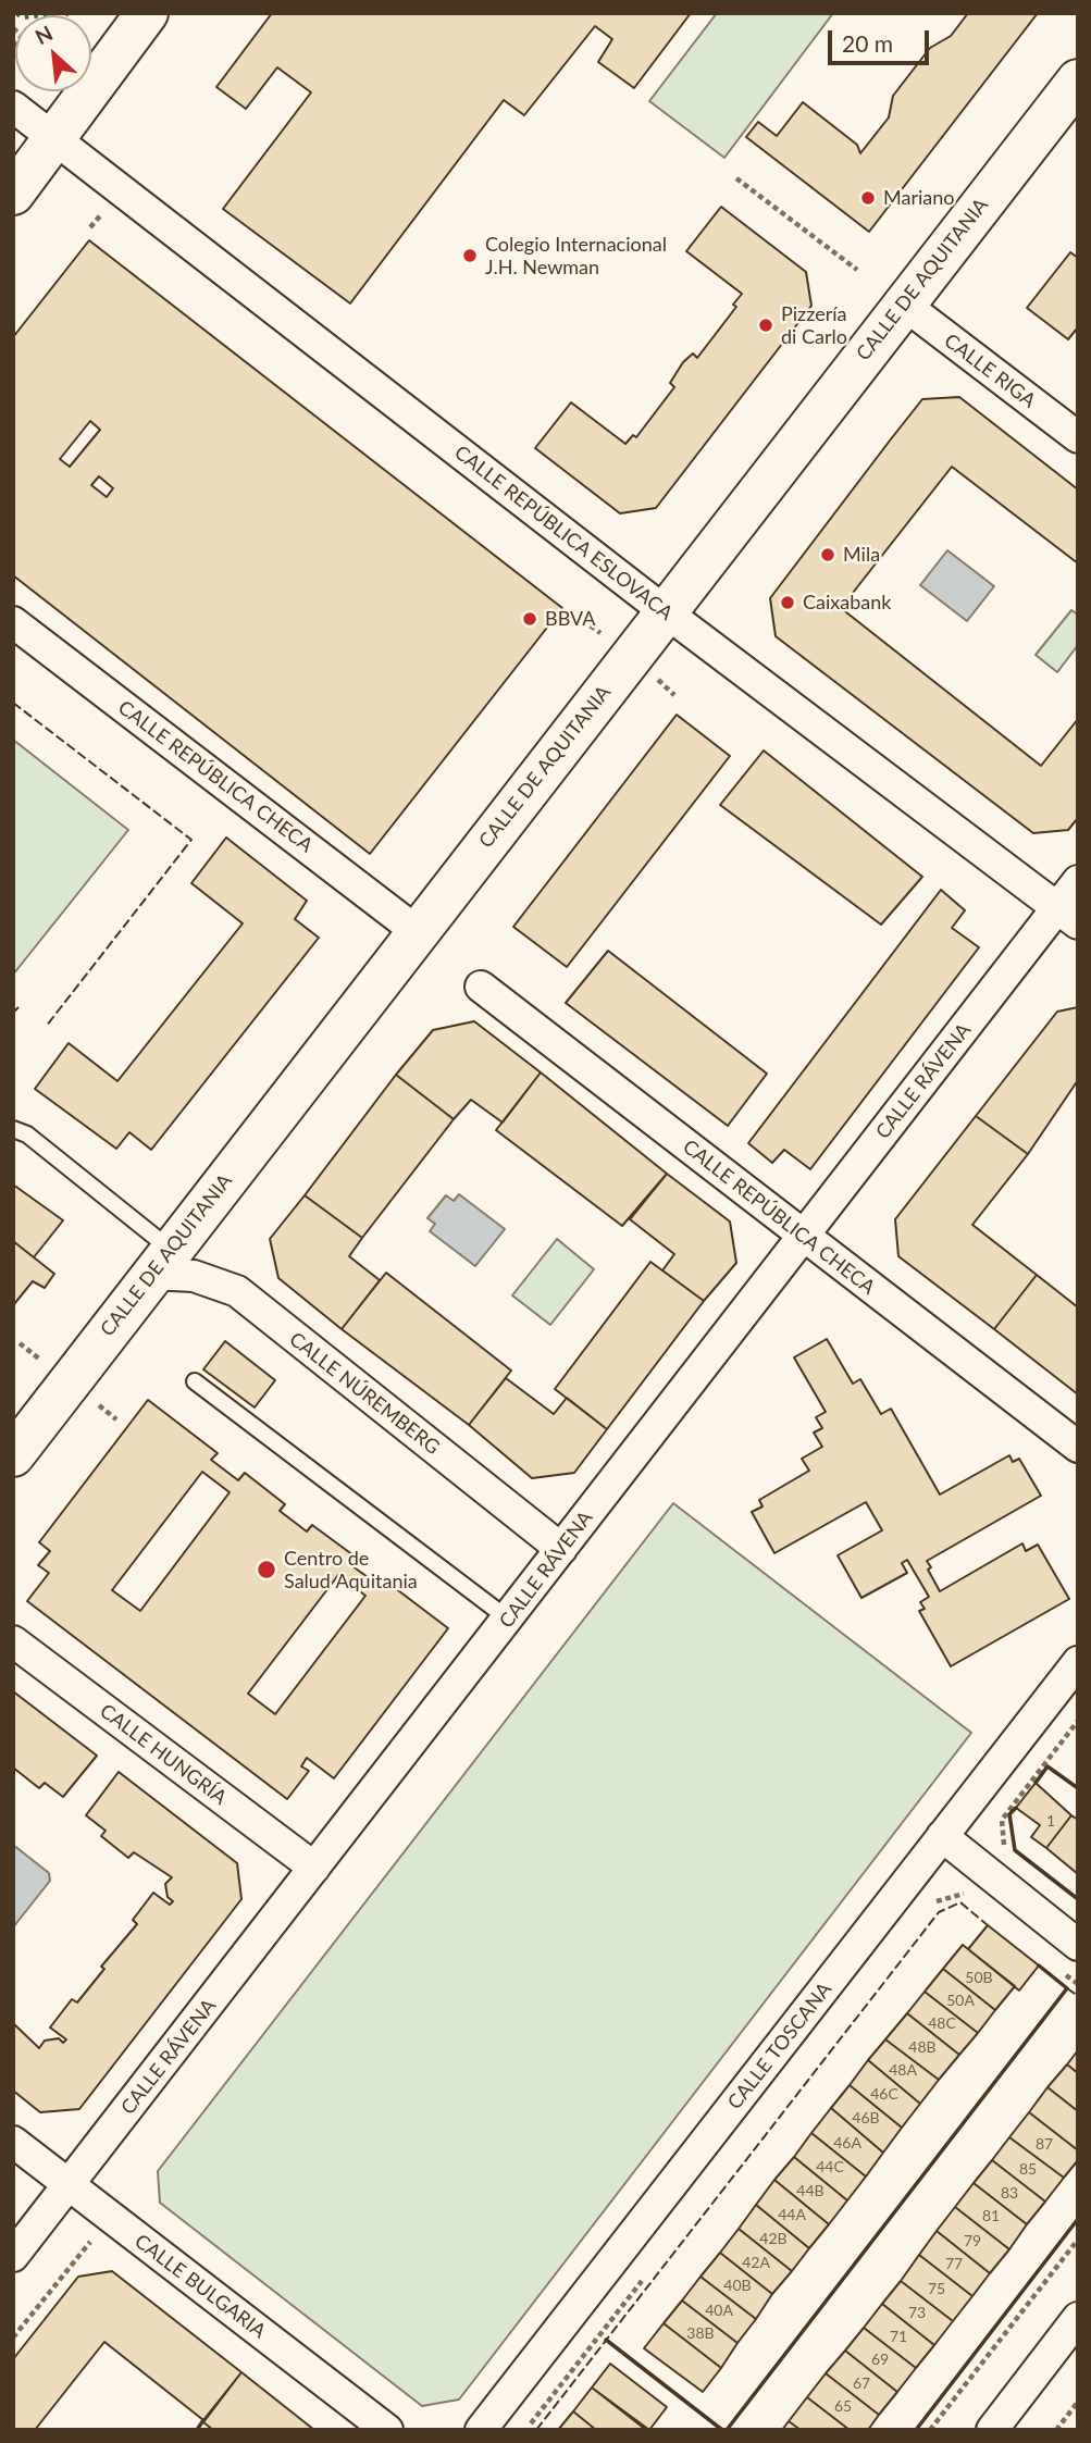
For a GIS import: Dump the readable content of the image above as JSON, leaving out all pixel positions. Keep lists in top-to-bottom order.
{
  "streets": {
    "street": [
      "CALLE DE AQUITANIA",
      "CALLE RIGA",
      "CALLE REPÚBLICA ESLOVACA",
      "CALLE REPÚBLICA CHECA",
      "CALLE RÁVENA",
      "CALLE NÚREMBERG",
      "CALLE HUNGRÍA",
      "CALLE TOSCANA",
      "CALLE BULGARIA"
    ]
  },
  "crossings": [
    ["CALLE DE AQUITANIA", "CALLE RIGA"],
    ["CALLE DE AQUITANIA", "CALLE REPÚBLICA ESLOVACA"],
    ["CALLE DE AQUITANIA", "CALLE REPÚBLICA CHECA"],
    ["CALLE DE AQUITANIA", "CALLE NÚREMBERG"],
    ["CALLE REPÚBLICA ESLOVACA", "CALLE RÁVENA"],
    ["CALLE REPÚBLICA CHECA", "CALLE RÁVENA"],
    ["CALLE RÁVENA", "CALLE NÚREMBERG"],
    ["CALLE RÁVENA", "CALLE HUNGRÍA"],
    ["CALLE RÁVENA", "CALLE BULGARIA"]
  ],
  "places": [
    "Mariano",
    "Colegio Internacional J.H. Newman",
    "Pizzería di Carlo",
    "Mila",
    "Caixabank",
    "BBVA",
    "Centro de Salud Aquitania"
  ],
  "house_numbers": [
    "1",
    "50B",
    "50A",
    "48C",
    "48B",
    "48A",
    "46C",
    "46B",
    "46A",
    "87",
    "44C",
    "85",
    "44B",
    "83",
    "44A",
    "81",
    "42B",
    "79",
    "42A",
    "77",
    "40B",
    "75",
    "40A",
    "73",
    "38B",
    "71",
    "69",
    "67",
    "65"
  ],
  "scale_bar": "20 m",
  "north": "top left"
}
